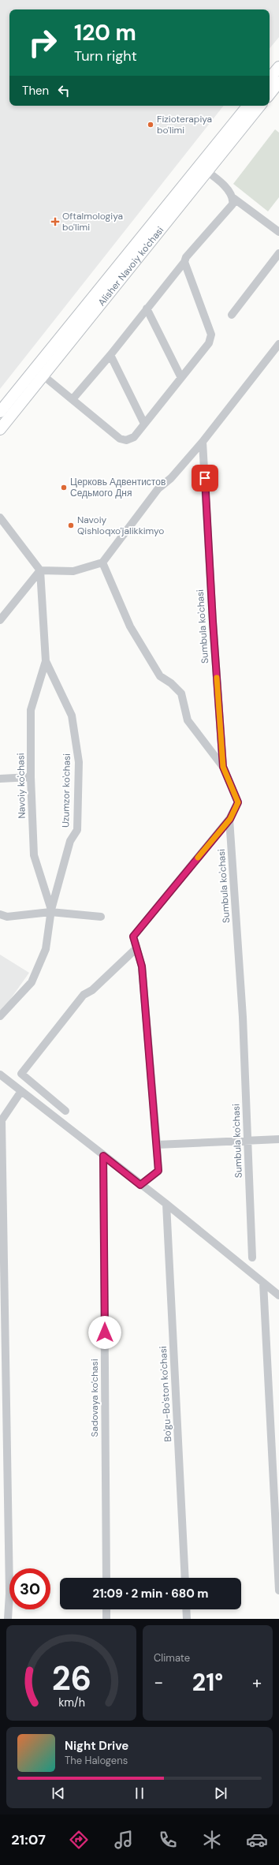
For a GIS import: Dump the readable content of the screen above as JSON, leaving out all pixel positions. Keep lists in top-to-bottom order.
{
  "streets": {
    "main road": ["Alisher Navoiy ko'chasi"],
    "street": [
      "Sumbula ko'chasi",
      "Navoiy ko'chasi",
      "Uzumzor ko'chasi",
      "Bo'gu-Bo'ston ko'chasi",
      "Sadovaya ko'chasi"
    ]
  },
  "crossings": [
    ["Navoiy ko'chasi", "Uzumzor ko'chasi"]
  ],
  "places": {
    "other": ["Fizioterapiya bo'limi", "Церковь Адвентистов Седьмого Дня", "Navoiy Qishloqxo'jalikkimyo"],
    "health": ["Oftalmologiya bo'limi"]
  },
  "page": {
    "turn": ["120 m", "Turn right"],
    "then": "Then",
    "limit": "30",
    "trip": "21:09 · 2 min · 680 m",
    "tile": "Climate",
    "heat": ["−", "21°", "+"],
    "song": ["Night Drive", "The Halogens"],
    "tabs": "21:07",
    "gauge": ["26", "km/h"]
  }
}
